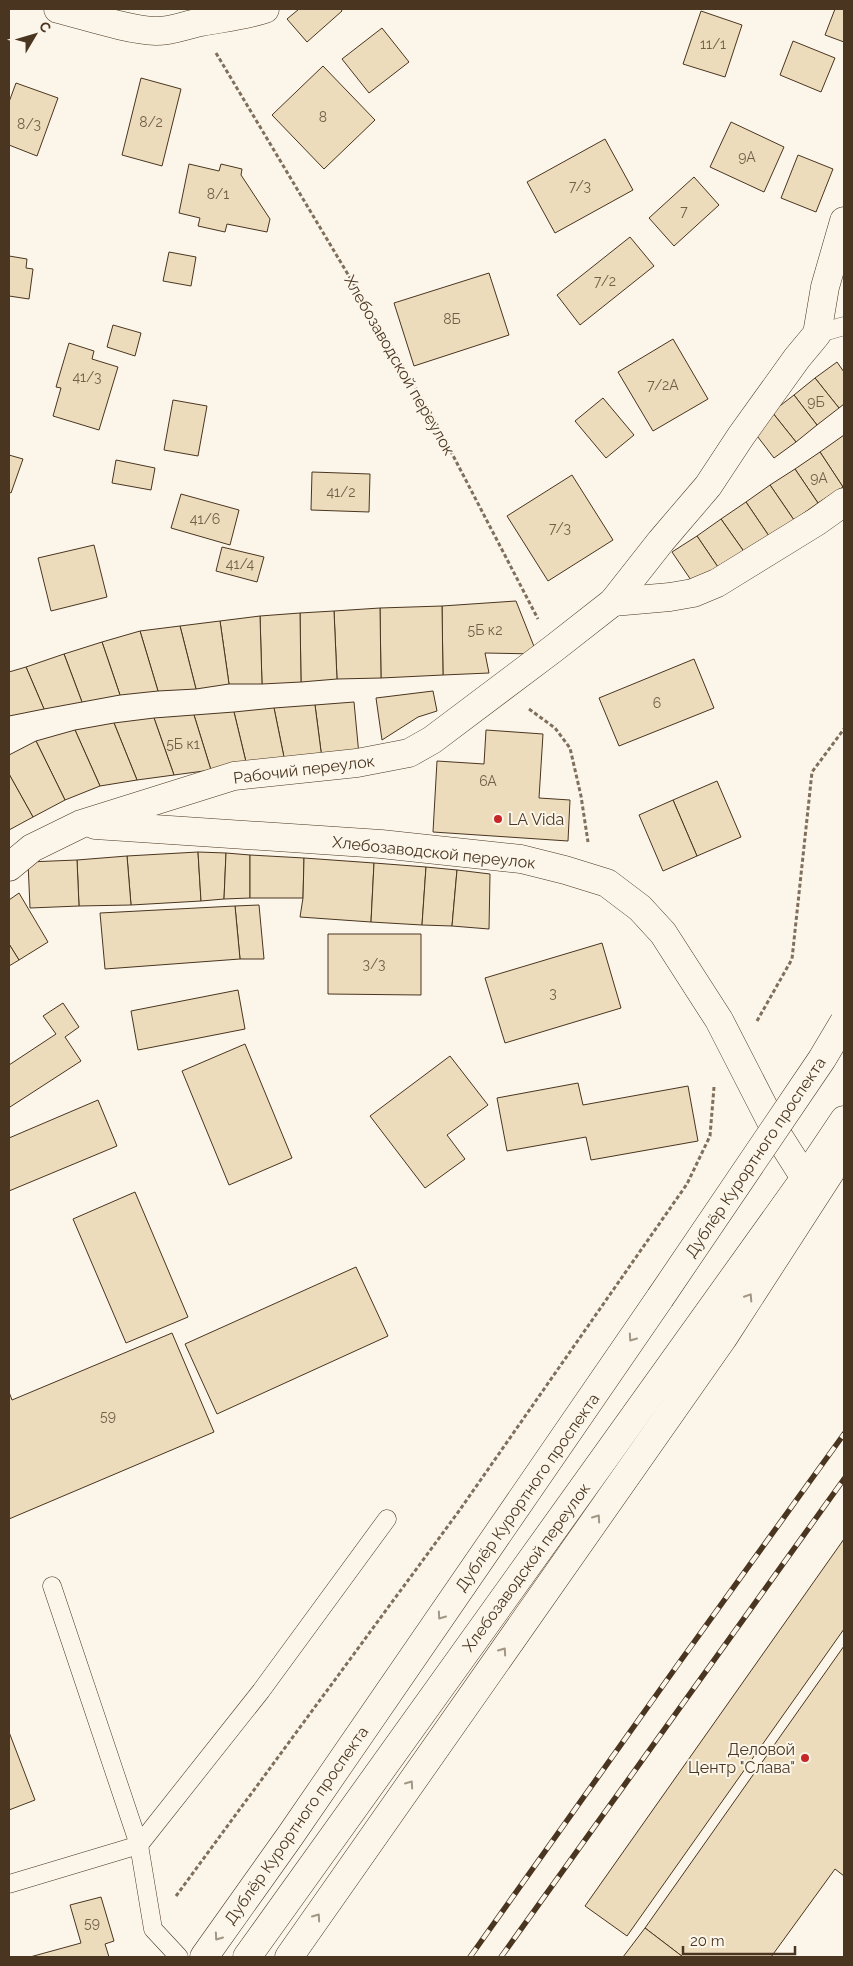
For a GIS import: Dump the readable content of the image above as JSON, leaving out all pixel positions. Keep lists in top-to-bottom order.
{
  "streets": {
    "main road": ["Хлебозаводской переулок", "Рабочий переулок", "Дублёр Курортного проспекта"]
  },
  "crossings": [
    ["Хлебозаводской переулок", "Рабочий переулок"]
  ],
  "places": ["LA Vida", "Деловой Центр \"Слава\""],
  "house_numbers": [
    "11/1",
    "8",
    "8/2",
    "8/3",
    "9А",
    "7/3",
    "8/1",
    "7",
    "7/2",
    "8Б",
    "41/3",
    "7/2А",
    "9Б",
    "9А",
    "41/2",
    "41/6",
    "7/3",
    "41/4",
    "5Б к2",
    "6",
    "5Б к1",
    "6А",
    "3/3",
    "3",
    "59",
    "59"
  ],
  "scale_bar": "20 m",
  "north": "top right"
}
